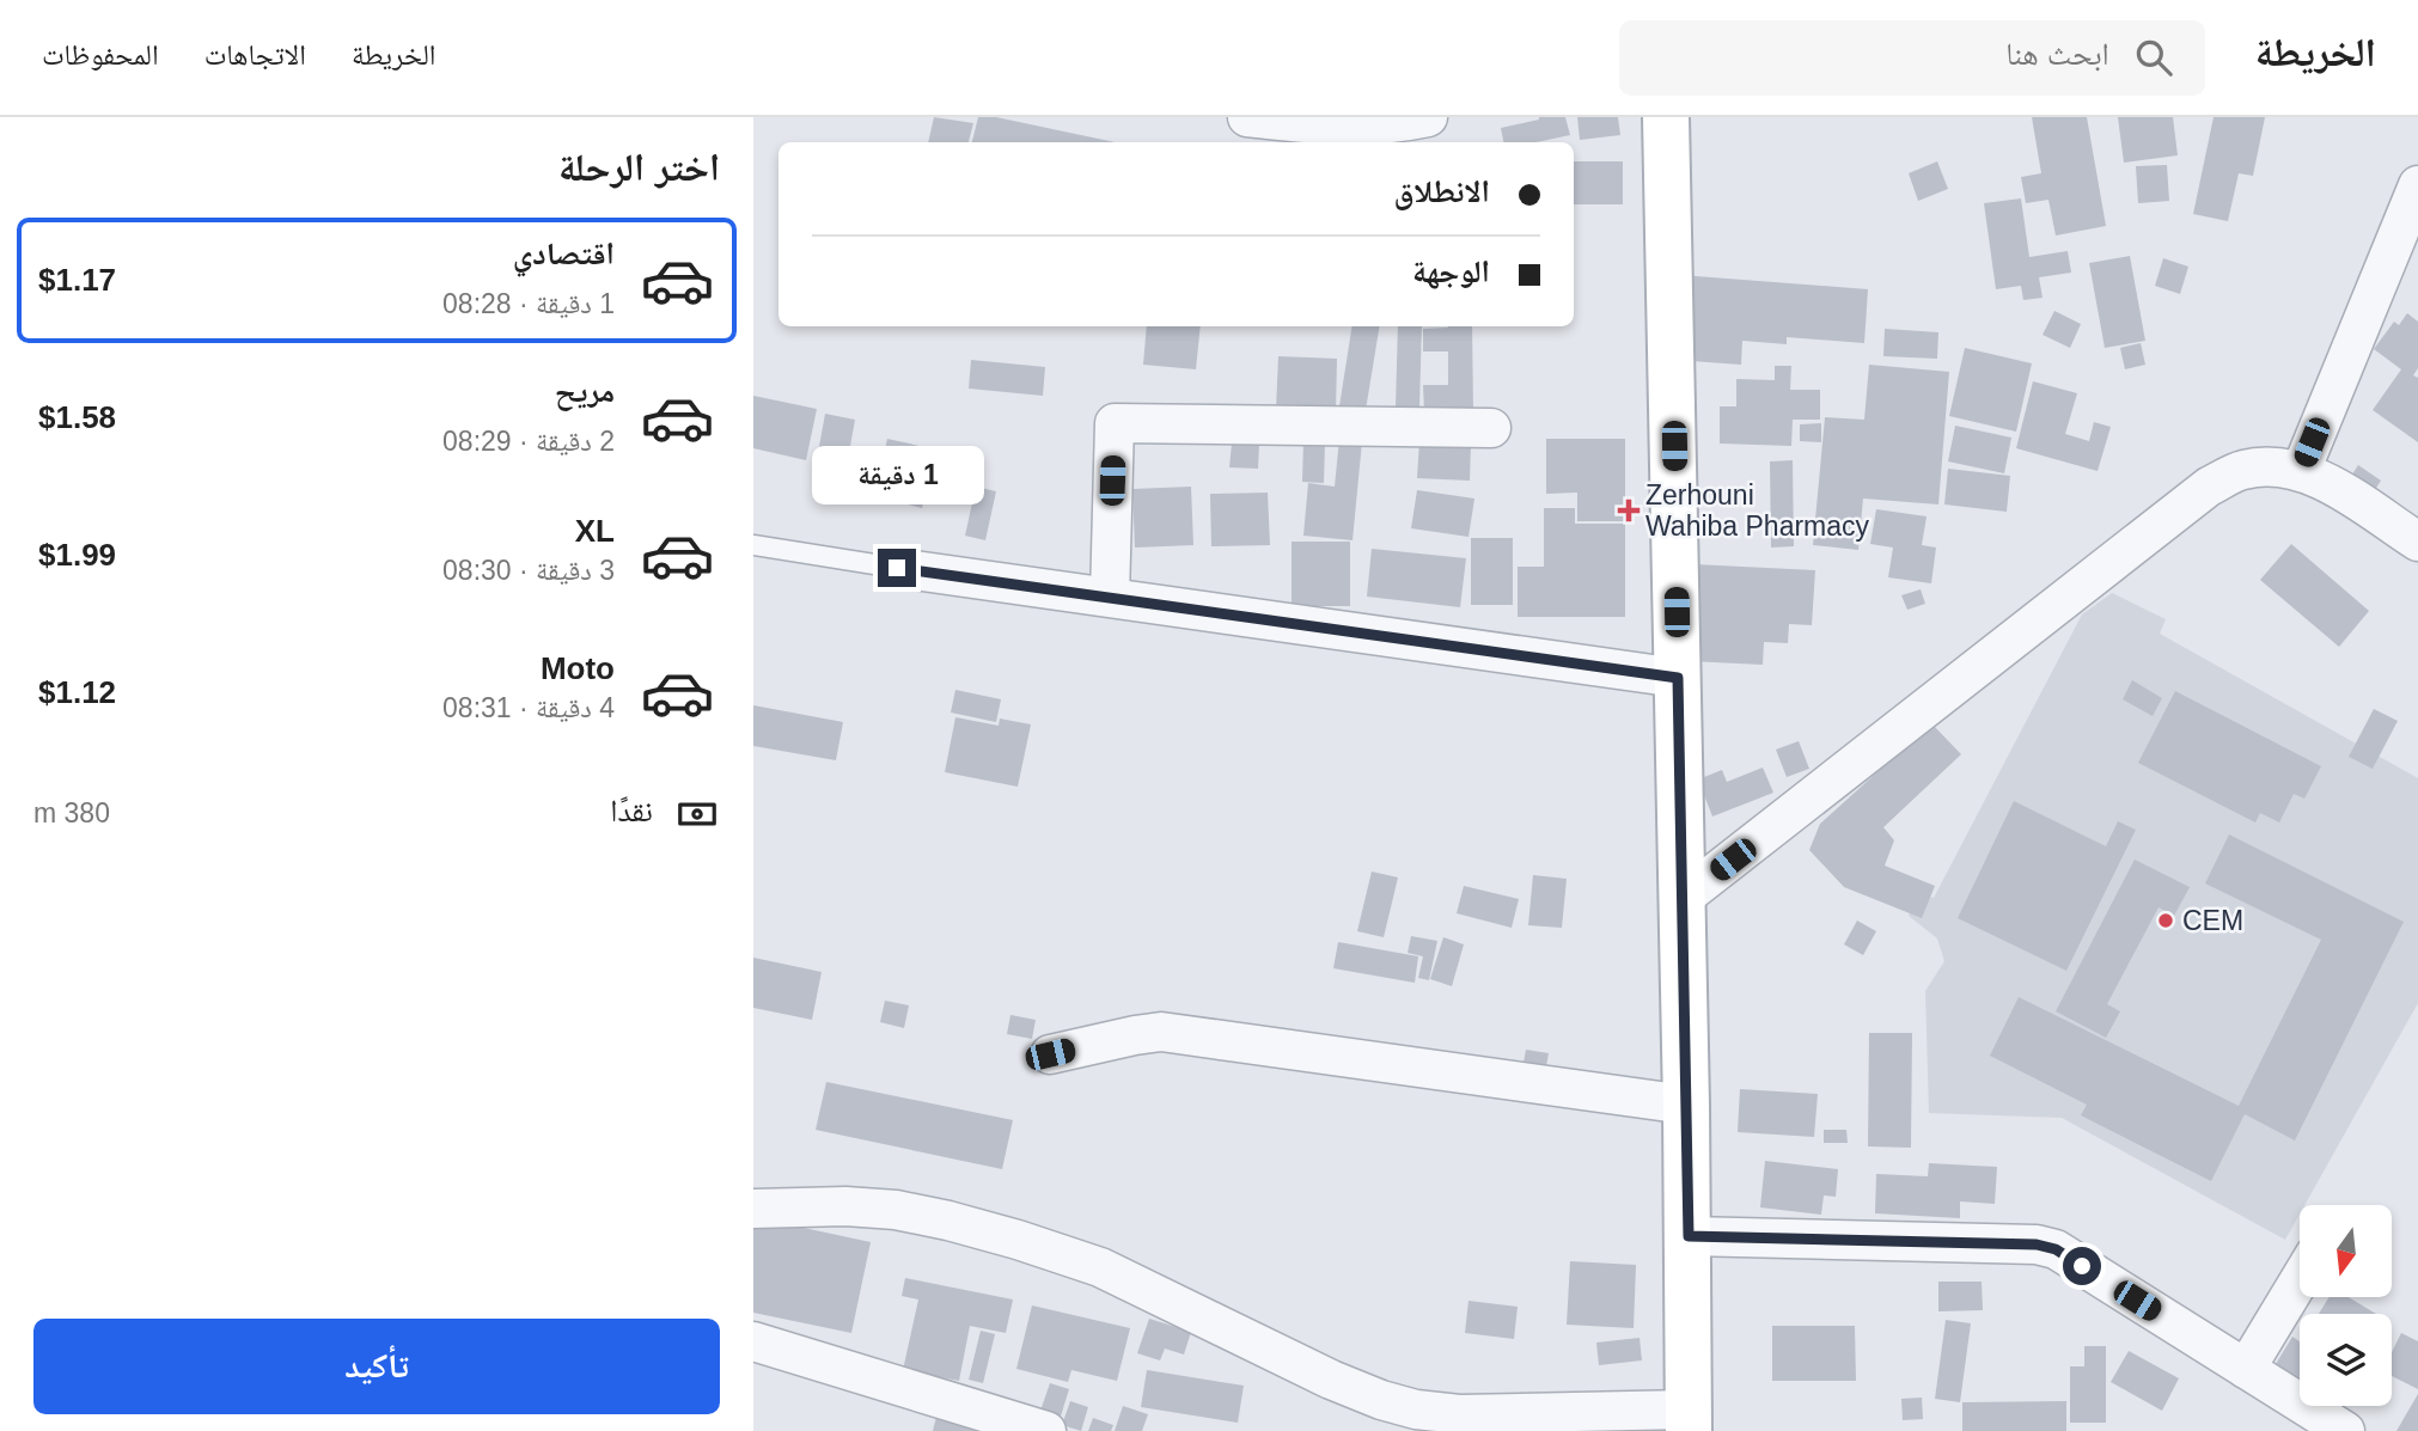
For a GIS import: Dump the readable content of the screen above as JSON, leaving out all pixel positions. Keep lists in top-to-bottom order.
{
  "places": {
    "health": ["Zerhouni Wahiba Pharmacy"],
    "other": ["CEM"]
  },
  "north": "bottom",
  "page": {
    "header": "الخريطة",
    "search": "ابحث هنا",
    "nav": ["الخريطة", "الاتجاهات", "المحفوظات"],
    "heading": "اختر الرحلة",
    "banner": ["الانطلاق", "الوجهة"],
    "list": [
      {
        "name": "اقتصادي",
        "note": "1 دقيقة · 08:28",
        "value": "$1.17"
      },
      {
        "name": "مريح",
        "note": "2 دقيقة · 08:29",
        "value": "$1.58"
      },
      {
        "name": "XL",
        "note": "3 دقيقة · 08:30",
        "value": "$1.99"
      },
      {
        "name": "Moto",
        "note": "4 دقيقة · 08:31",
        "value": "$1.12"
      }
    ],
    "bubble": "1 دقيقة",
    "pay": ["نقدًا", "380 m"],
    "buttons": "تأكيد"
  }
}
